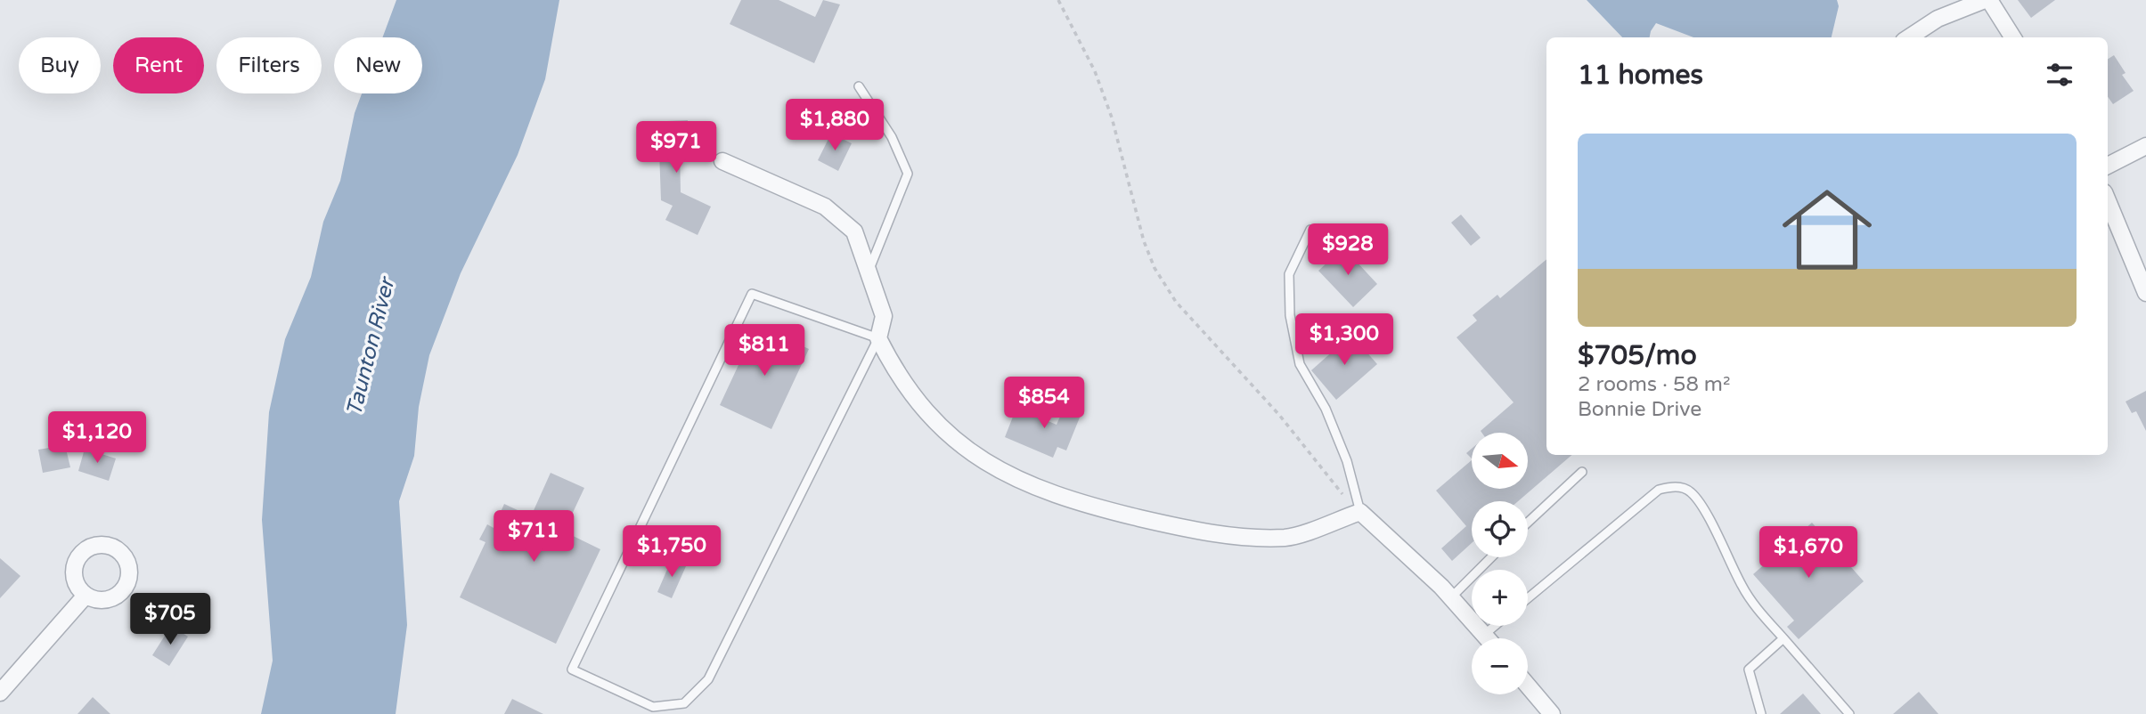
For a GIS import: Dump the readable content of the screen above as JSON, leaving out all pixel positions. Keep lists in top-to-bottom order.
{
  "water": ["Taunton River"],
  "north": "right",
  "page": {
    "chip": [
      "Buy",
      "Rent",
      "Filters",
      "New"
    ],
    "heading": "11 homes",
    "price": [
      "$1,880",
      "$971",
      "$928",
      "$1,300",
      "$811",
      "$854",
      "$1,120",
      "$711",
      "$1,750",
      "$1,670",
      "$705"
    ],
    "list": [
      {
        "name": "$705/mo",
        "note": "2 rooms · 58 m² · Bonnie Drive"
      }
    ],
    "map_buttons": ["+", "−"]
  }
}
